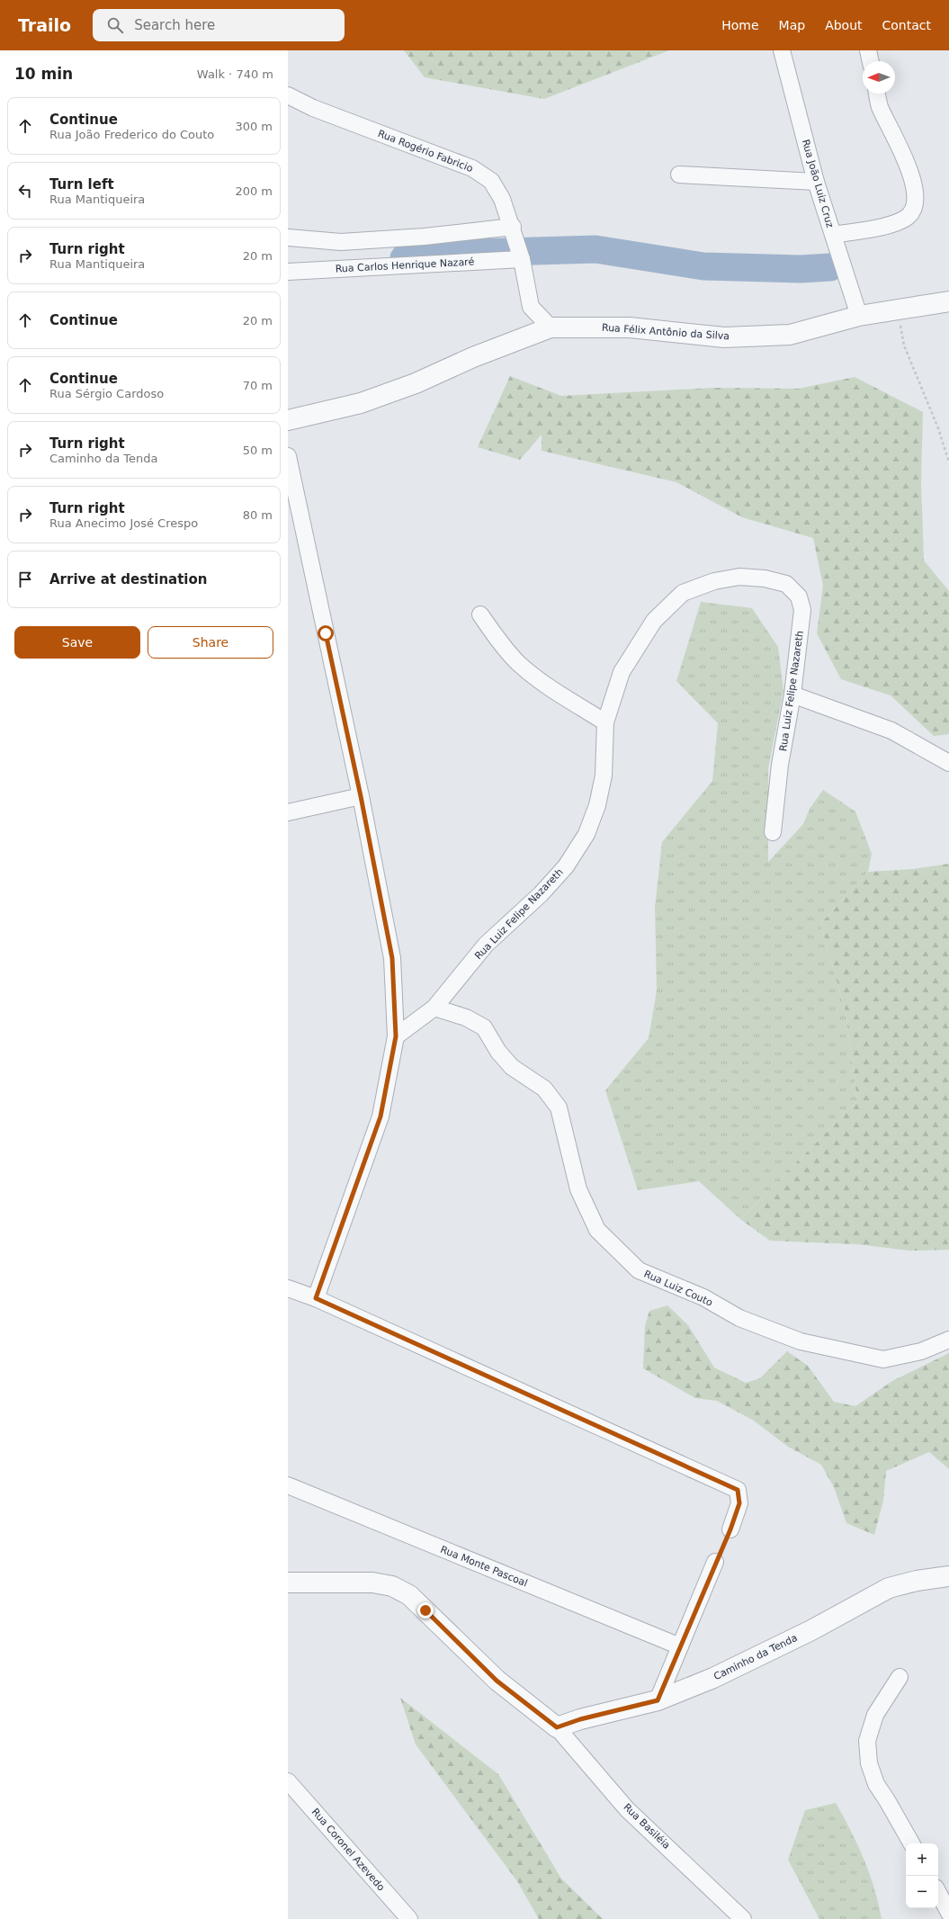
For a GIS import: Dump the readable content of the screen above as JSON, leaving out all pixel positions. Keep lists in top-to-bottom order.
{
  "streets": {
    "street": [
      "Rua Rogério Fabricio",
      "Rua João Luiz Cruz",
      "Rua Carlos Henrique Nazaré",
      "Rua Félix Antônio da Silva",
      "Rua Luiz Felipe Nazareth",
      "Rua Luiz Couto",
      "Rua Monte Pascoal",
      "Caminho da Tenda",
      "Rua Basiléia",
      "Rua Coronel Azevedo"
    ]
  },
  "crossings": [
    ["Rua Rogério Fabricio", "Rua Carlos Henrique Nazaré"],
    ["Rua Rogério Fabricio", "Rua Félix Antônio da Silva"],
    ["Rua João Luiz Cruz", "Rua Félix Antônio da Silva"],
    ["Rua Luiz Felipe Nazareth", "Rua Luiz Couto"],
    ["Caminho da Tenda", "Rua Basiléia"]
  ],
  "north": "left",
  "page": {
    "header": "Trailo",
    "search": "Search here",
    "nav": [
      "Home",
      "Map",
      "About",
      "Contact"
    ],
    "heading": ["10 min", "Walk · 740 m"],
    "list": [
      ["Continue", "Rua João Frederico do Couto", "300 m"],
      ["Turn left", "Rua Mantiqueira", "200 m"],
      ["Turn right", "Rua Mantiqueira", "20 m"],
      ["Continue", "20 m"],
      ["Continue", "Rua Sérgio Cardoso", "70 m"],
      ["Turn right", "Caminho da Tenda", "50 m"],
      ["Turn right", "Rua Anecimo José Crespo", "80 m"],
      "Arrive at destination"
    ],
    "buttons": ["Save", "Share"],
    "map_buttons": ["+", "−"]
  }
}
